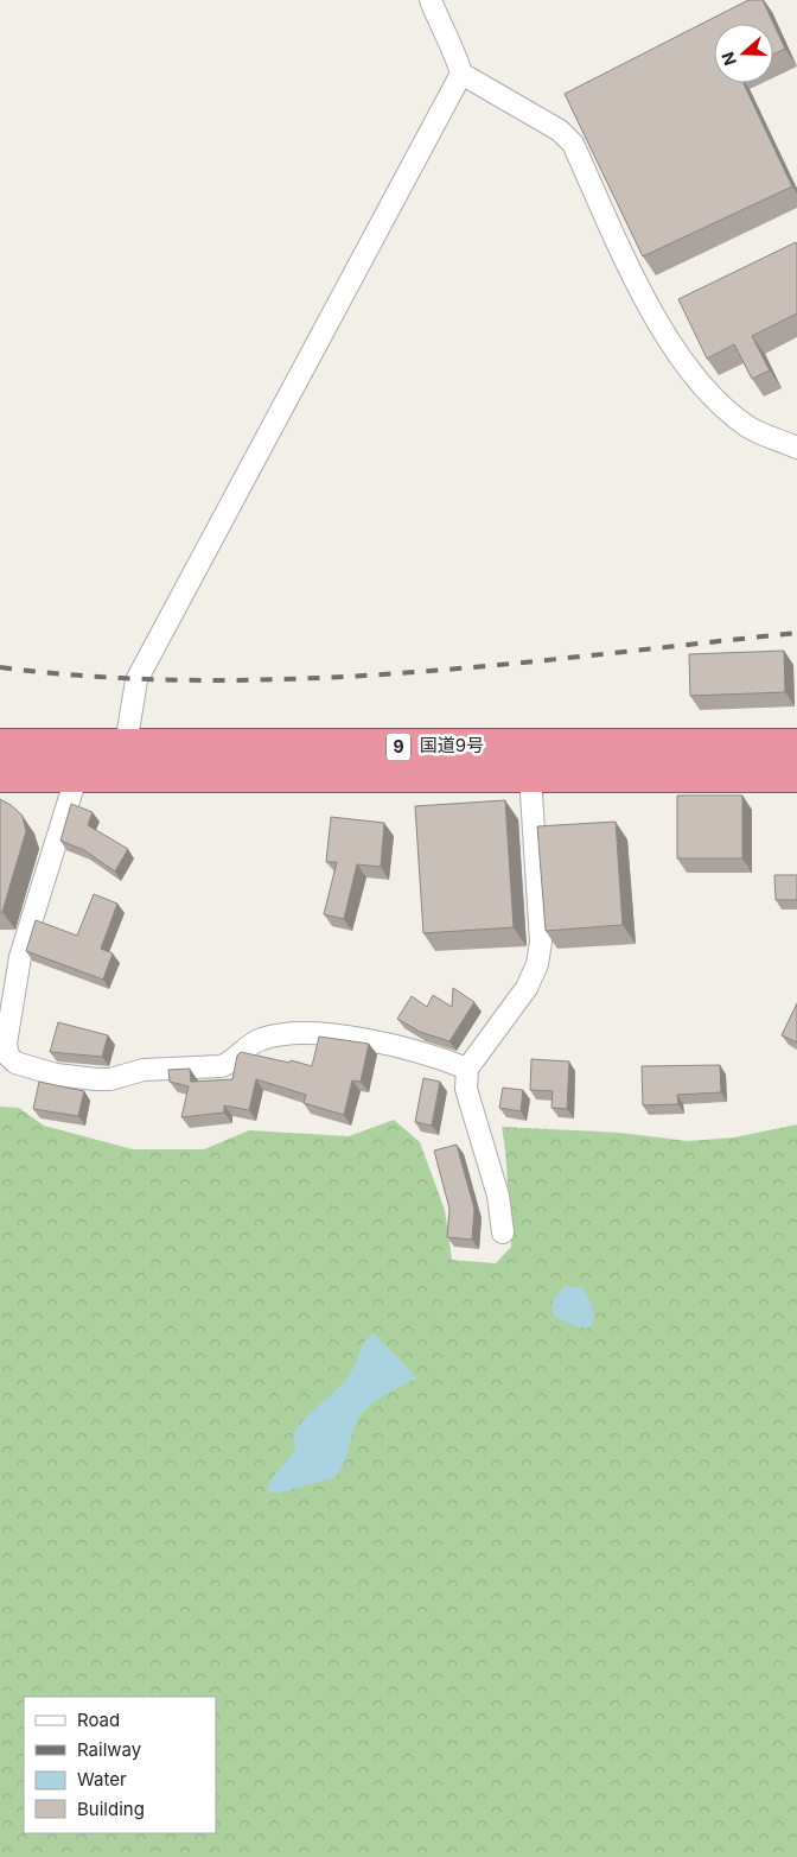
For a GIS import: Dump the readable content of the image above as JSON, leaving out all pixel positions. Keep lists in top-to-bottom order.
{
  "streets": {
    "highway": ["国道9号", "9"]
  },
  "legend": [
    "Road",
    "Railway",
    "Water",
    "Building"
  ],
  "north": "left"
}
